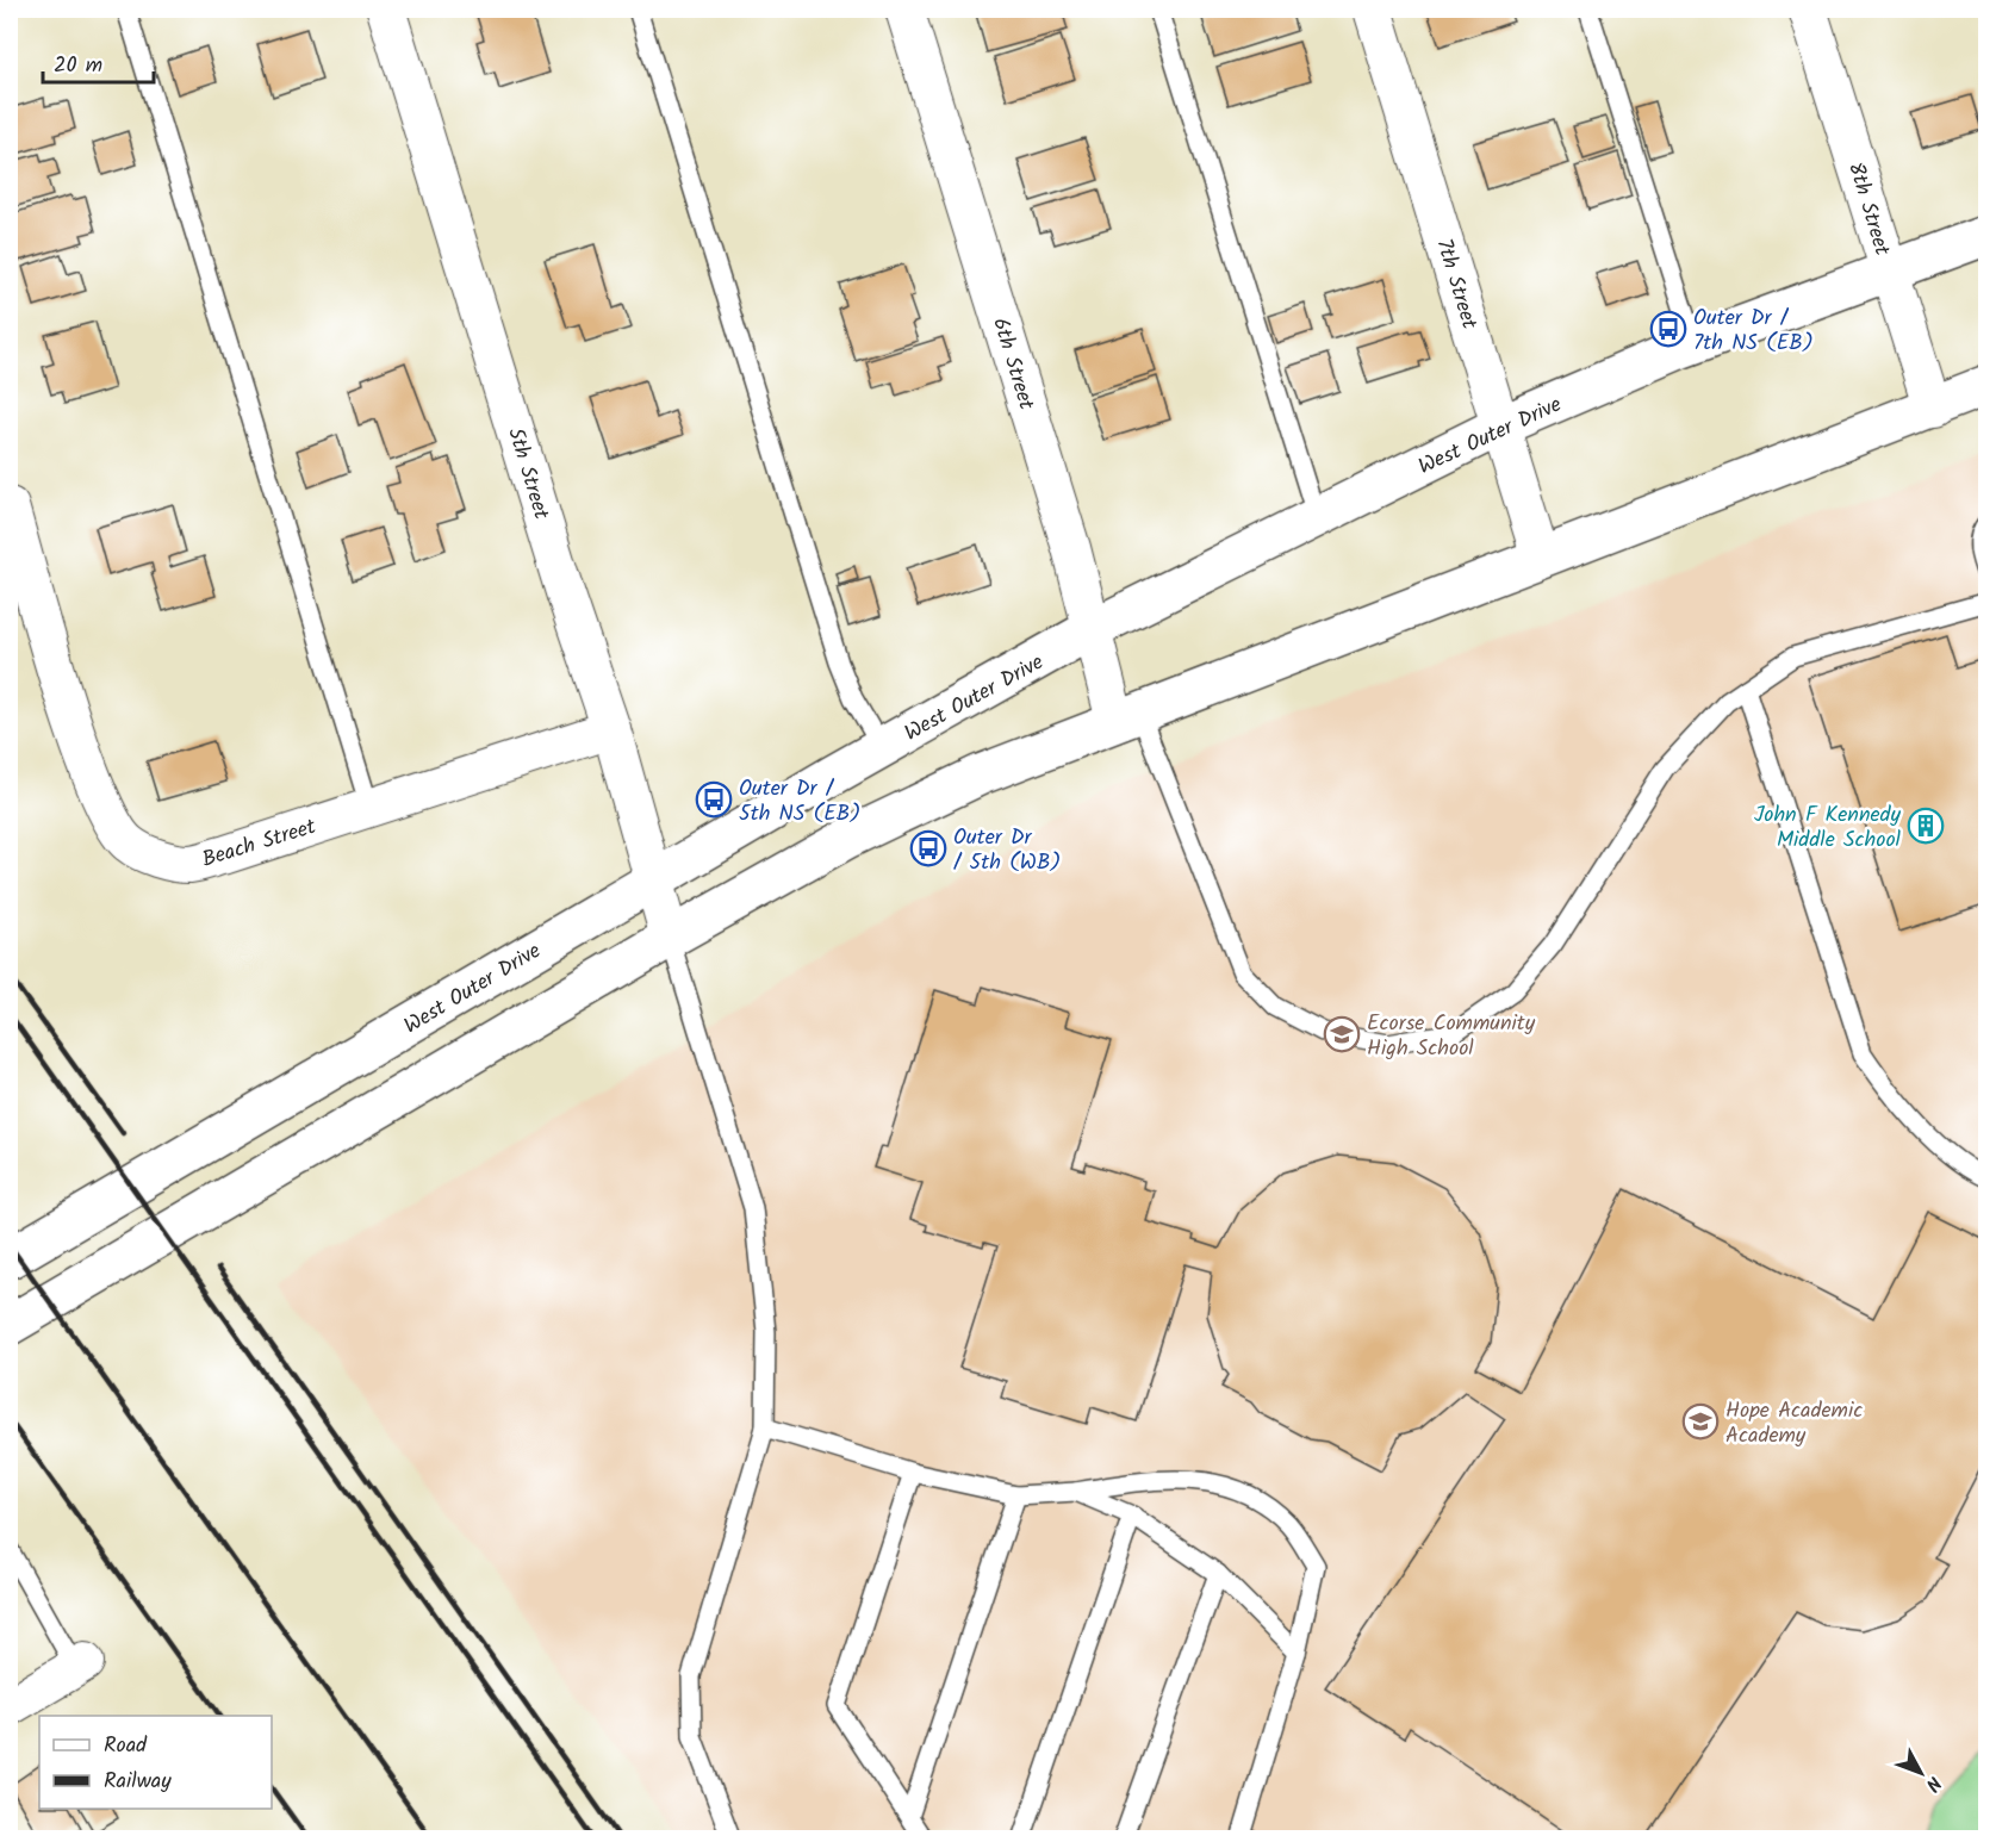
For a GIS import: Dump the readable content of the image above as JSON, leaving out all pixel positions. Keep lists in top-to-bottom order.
{
  "streets": {
    "main road": ["West Outer Drive"],
    "street": [
      "8th Street",
      "7th Street",
      "6th Street",
      "5th Street",
      "Beach Street"
    ]
  },
  "crossings": [
    ["8th Street", "West Outer Drive"],
    ["7th Street", "West Outer Drive"],
    ["6th Street", "West Outer Drive"],
    ["West Outer Drive", "5th Street"],
    ["5th Street", "Beach Street"]
  ],
  "places": {
    "bus stop": ["Outer Dr / 7th NS (EB)", "Outer Dr / 5th NS (EB)", "Outer Dr / 5th (WB)"],
    "building": ["John F Kennedy Middle School"],
    "school or university": ["Ecorse Community High School", "Hope Academic Academy"]
  },
  "legend": ["Road", "Railway"],
  "scale_bar": "20 m",
  "north": "bottom right"
}
